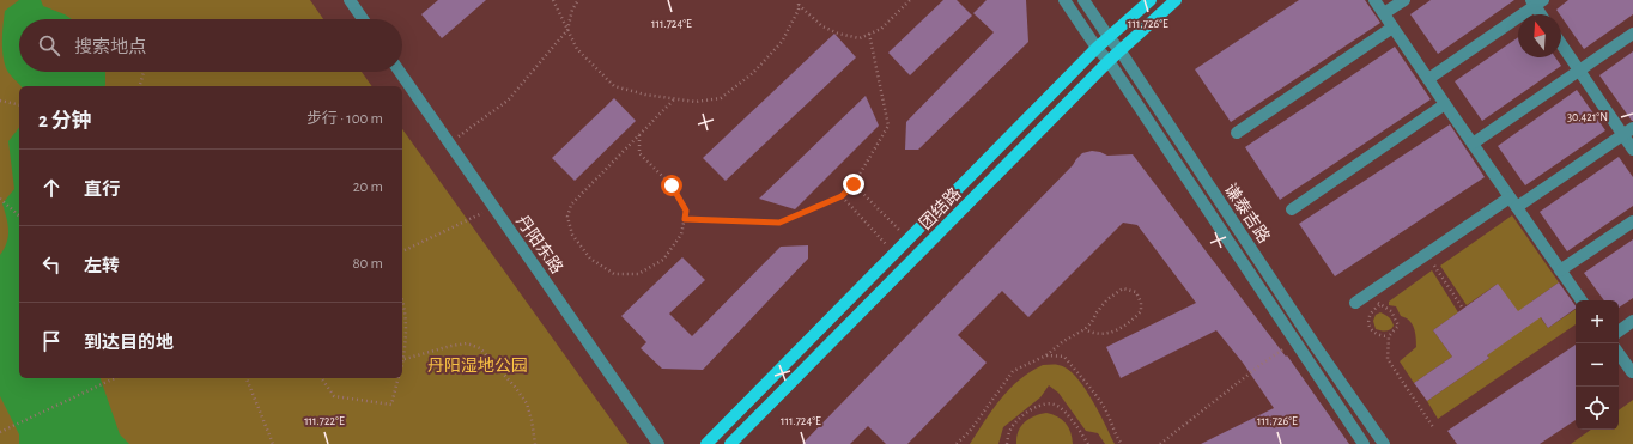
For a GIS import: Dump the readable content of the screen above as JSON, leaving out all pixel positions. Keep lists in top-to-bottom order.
{
  "streets": {
    "main road": ["团结路"],
    "street": ["谦泰吉路", "丹阳东路"]
  },
  "crossings": [
    ["团结路", "谦泰吉路"]
  ],
  "parks": ["丹阳湿地公园"],
  "north": "top",
  "page": {
    "search": "搜索地点",
    "heading": ["2 分钟", "步行 · 100 m"],
    "list": [
      ["直行", "20 m"],
      ["左转", "80 m"],
      "到达目的地"
    ],
    "map_buttons": ["+", "−"]
  },
  "coordinates": [
    "111.724°E",
    "111.726°E",
    "30.421°N",
    "111.722°E"
  ]
}
